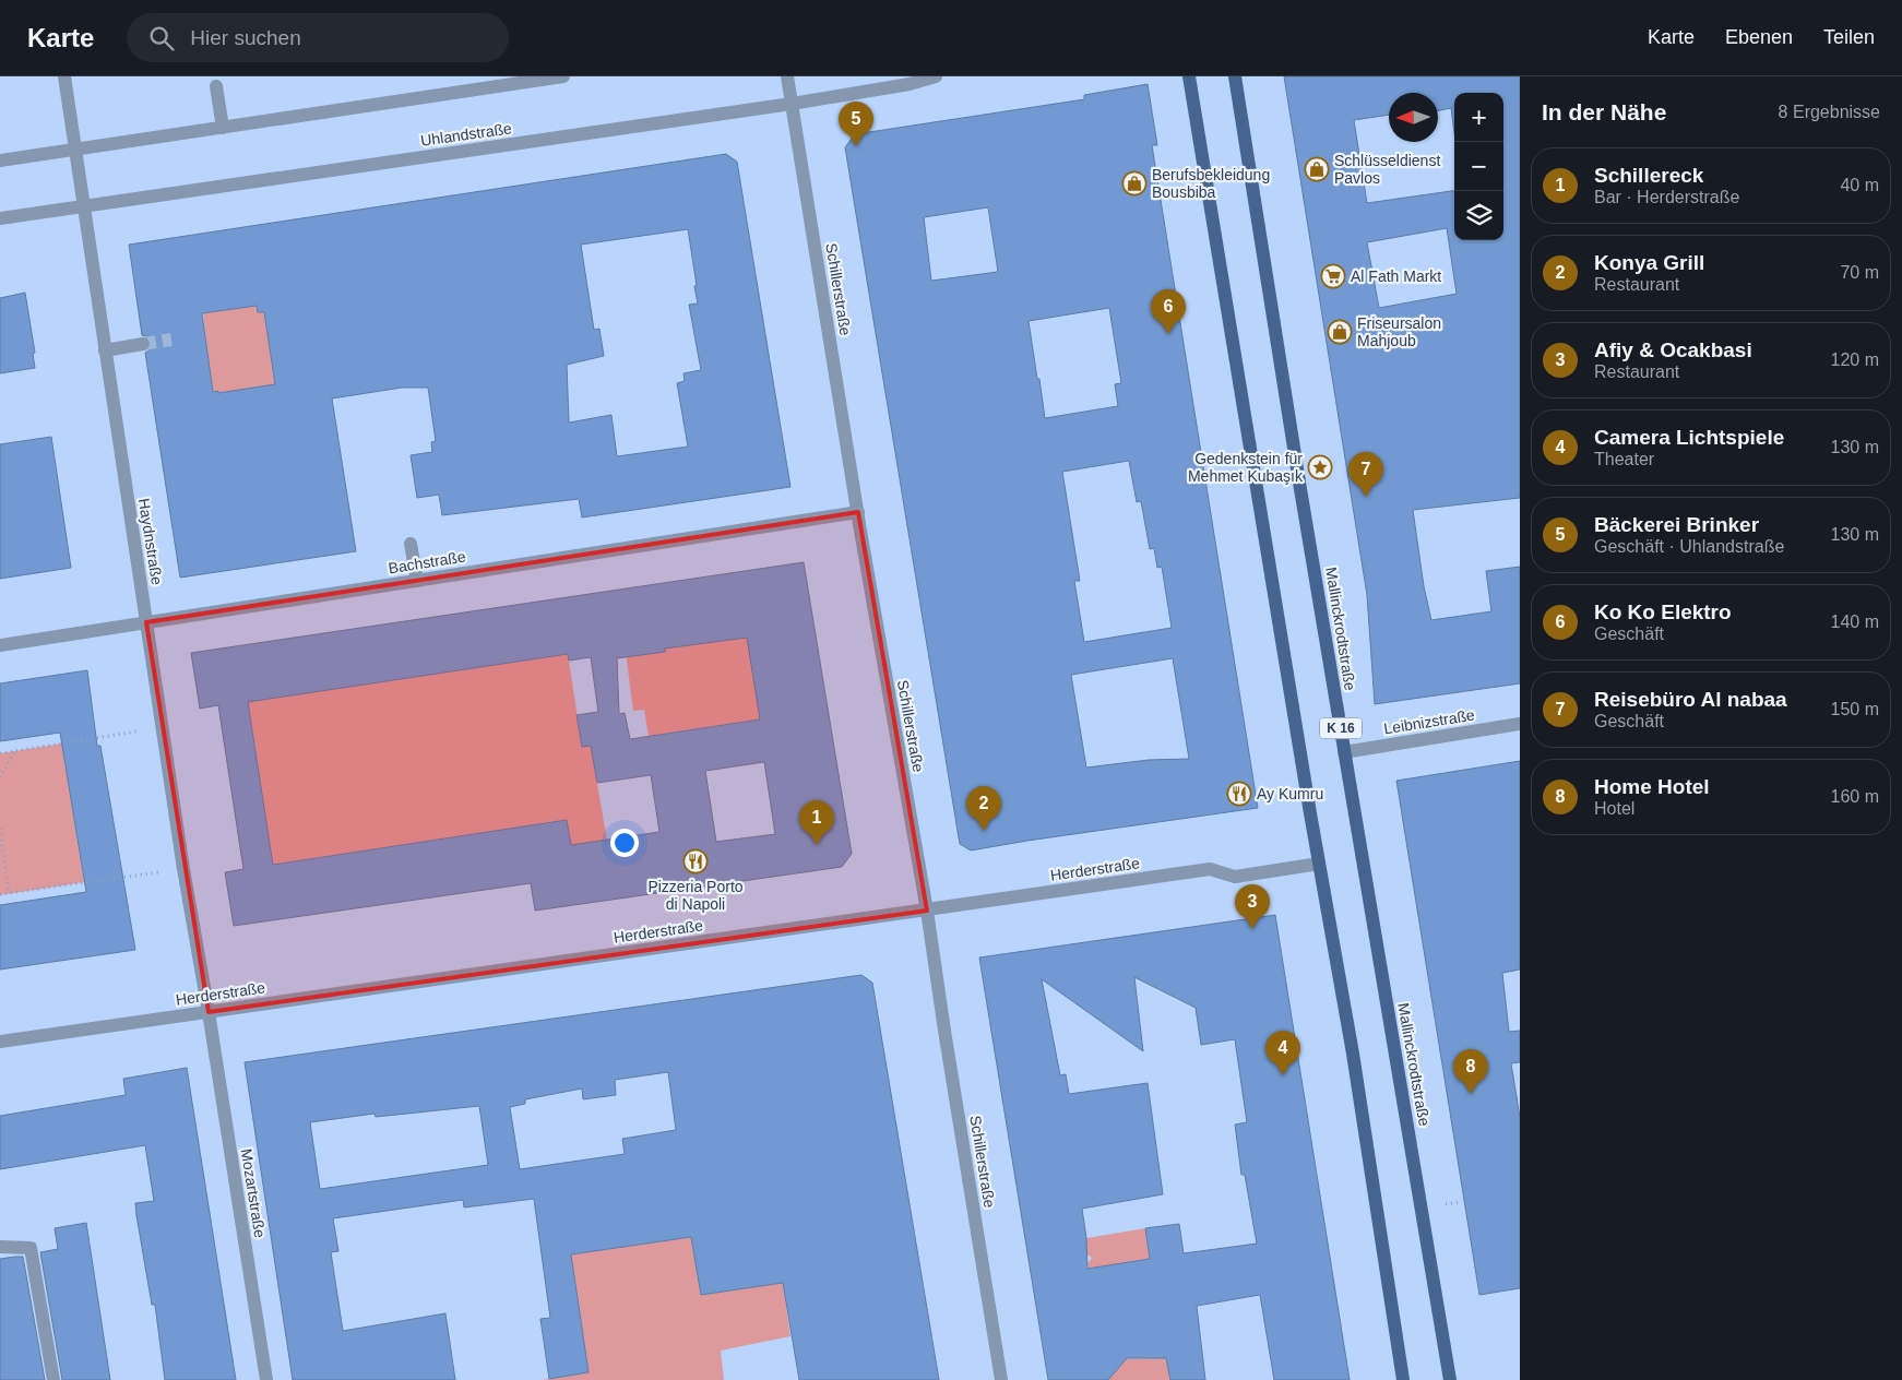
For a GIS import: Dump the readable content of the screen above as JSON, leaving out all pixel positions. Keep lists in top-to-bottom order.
{
  "streets": {
    "main road": ["Mallinckrodtstraße", "K 16"],
    "street": [
      "Uhlandstraße",
      "Schillerstraße",
      "Haydnstraße",
      "Bachstraße",
      "Leibnizstraße",
      "Herderstraße",
      "Mozartstraße"
    ]
  },
  "crossings": [
    ["Uhlandstraße", "Schillerstraße"],
    ["Uhlandstraße", "Haydnstraße"],
    ["Schillerstraße", "Bachstraße"],
    ["Schillerstraße", "Herderstraße"],
    ["Haydnstraße", "Bachstraße"],
    ["Haydnstraße", "Herderstraße"],
    ["Haydnstraße", "Mozartstraße"],
    ["Mallinckrodtstraße", "Leibnizstraße"],
    ["K 16", "Herderstraße"],
    ["Herderstraße", "Mozartstraße"]
  ],
  "places": {
    "shop": ["Schlüsseldienst Pavlos", "Berufsbekleidung Bousbiba", "Friseursalon Mahjoub"],
    "supermarket": ["Al Fath Markt"],
    "place": ["Gedenkstein für Mehmet Kubaşık"],
    "restaurant": ["Ay Kumru", "Pizzeria Porto di Napoli"]
  },
  "north": "left",
  "page": {
    "header": "Karte",
    "search": "Hier suchen",
    "nav": ["Karte", "Ebenen", "Teilen"],
    "heading": ["In der Nähe", "8 Ergebnisse"],
    "map_buttons": ["+", "−"],
    "pins": [
      "5",
      "6",
      "7",
      "2",
      "1",
      "3",
      "4",
      "8"
    ],
    "list": [
      {
        "mark": "1",
        "name": "Schillereck",
        "note": "Bar · Herderstraße",
        "value": "40 m"
      },
      {
        "mark": "2",
        "name": "Konya Grill",
        "note": "Restaurant",
        "value": "70 m"
      },
      {
        "mark": "3",
        "name": "Afiy & Ocakbasi",
        "note": "Restaurant",
        "value": "120 m"
      },
      {
        "mark": "4",
        "name": "Camera Lichtspiele",
        "note": "Theater",
        "value": "130 m"
      },
      {
        "mark": "5",
        "name": "Bäckerei Brinker",
        "note": "Geschäft · Uhlandstraße",
        "value": "130 m"
      },
      {
        "mark": "6",
        "name": "Ko Ko Elektro",
        "note": "Geschäft",
        "value": "140 m"
      },
      {
        "mark": "7",
        "name": "Reisebüro Al nabaa",
        "note": "Geschäft",
        "value": "150 m"
      },
      {
        "mark": "8",
        "name": "Home Hotel",
        "note": "Hotel",
        "value": "160 m"
      }
    ]
  }
}
